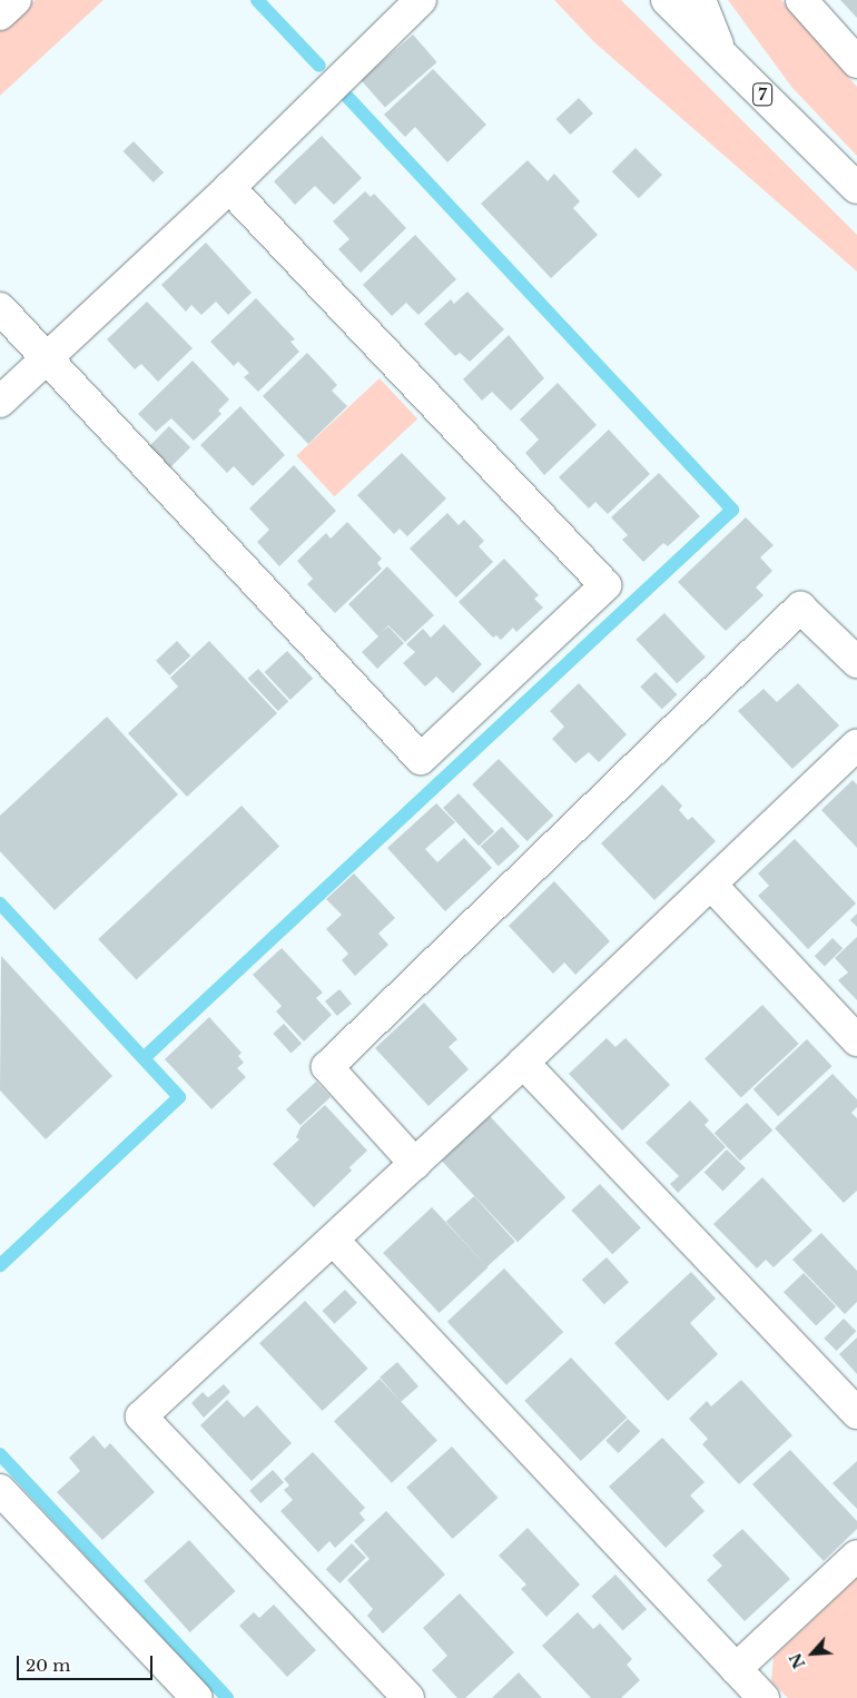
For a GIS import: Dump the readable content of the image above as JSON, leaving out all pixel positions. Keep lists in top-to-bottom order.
{
  "streets": {
    "street": ["7"]
  },
  "scale_bar": "20 m",
  "north": "bottom left"
}
